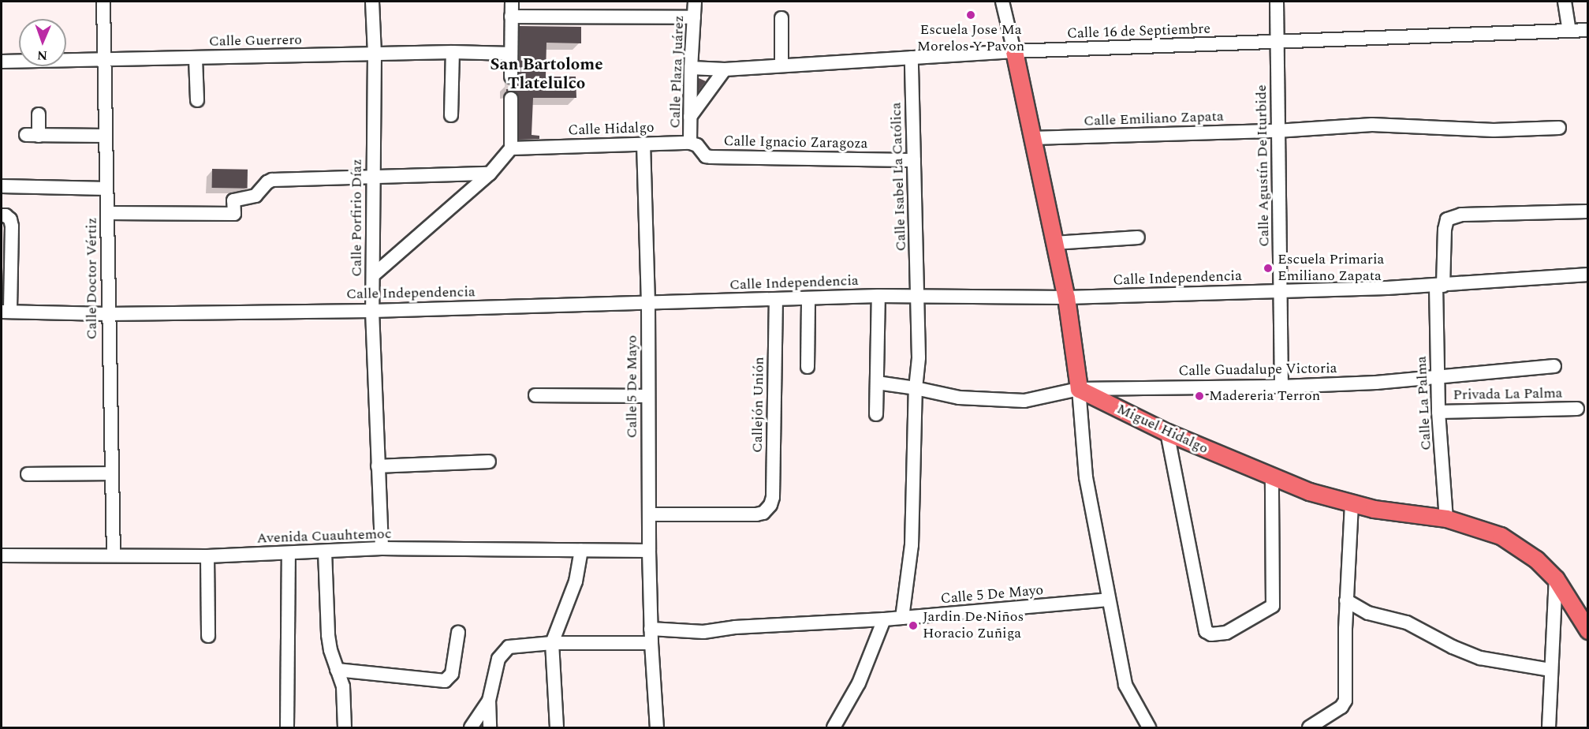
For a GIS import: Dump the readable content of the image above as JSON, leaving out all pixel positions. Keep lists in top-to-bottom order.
{
  "streets": {
    "main road": ["Miguel Hidalgo"],
    "street": [
      "Calle 16 de Septiembre",
      "Calle Guerrero",
      "Calle Plaza Juárez",
      "Calle Emiliano Zapata",
      "Calle Hidalgo",
      "Calle Ignacio Zaragoza",
      "Calle Agustín De Iturbide",
      "Calle Isabel La Católica",
      "Calle Porfirio Díaz",
      "Calle Doctor Vértiz",
      "Calle Independencia",
      "Calle Guadalupe Victoria",
      "Calle 5 De Mayo",
      "Privada La Palma",
      "Calle La Palma",
      "Callejón Unión",
      "Avenida Cuauhtemoc"
    ]
  },
  "crossings": [
    ["Calle 16 de Septiembre", "Calle Plaza Juárez"],
    ["Calle 16 de Septiembre", "Calle Agustín De Iturbide"],
    ["Calle 16 de Septiembre", "Calle Isabel La Católica"],
    ["Calle Guerrero", "Calle Porfirio Díaz"],
    ["Calle Guerrero", "Calle Doctor Vértiz"],
    ["Calle Plaza Juárez", "Calle Hidalgo"],
    ["Calle Plaza Juárez", "Calle Ignacio Zaragoza"],
    ["Calle Emiliano Zapata", "Calle Agustín De Iturbide"],
    ["Calle Hidalgo", "Calle Ignacio Zaragoza"],
    ["Calle Hidalgo", "Calle 5 De Mayo"],
    ["Calle Ignacio Zaragoza", "Calle Isabel La Católica"],
    ["Calle Agustín De Iturbide", "Calle Independencia"],
    ["Calle Agustín De Iturbide", "Calle Guadalupe Victoria"],
    ["Calle Isabel La Católica", "Calle Independencia"],
    ["Calle Isabel La Católica", "Calle Guadalupe Victoria"],
    ["Calle Isabel La Católica", "Calle 5 De Mayo"],
    ["Calle Porfirio Díaz", "Calle Independencia"],
    ["Calle Porfirio Díaz", "Avenida Cuauhtemoc"],
    ["Calle Doctor Vértiz", "Calle Independencia"],
    ["Calle Doctor Vértiz", "Avenida Cuauhtemoc"],
    ["Calle Independencia", "Calle 5 De Mayo"],
    ["Calle Independencia", "Calle La Palma"],
    ["Calle Independencia", "Callejón Unión"],
    ["Calle Guadalupe Victoria", "Calle La Palma"],
    ["Calle Guadalupe Victoria", "Miguel Hidalgo"],
    ["Calle 5 De Mayo", "Callejón Unión"],
    ["Calle 5 De Mayo", "Avenida Cuauhtemoc"],
    ["Privada La Palma", "Calle La Palma"],
    ["Calle La Palma", "Miguel Hidalgo"]
  ],
  "districts": ["San Bartolome Tlatelulco"],
  "places": [
    "Escuela Jose Ma Morelos Y Pavon",
    "Escuela Primaria Emiliano Zapata",
    "Madereria Terron",
    "Jardin De Niños Horacio Zuñiga"
  ],
  "north": "bottom"
}
